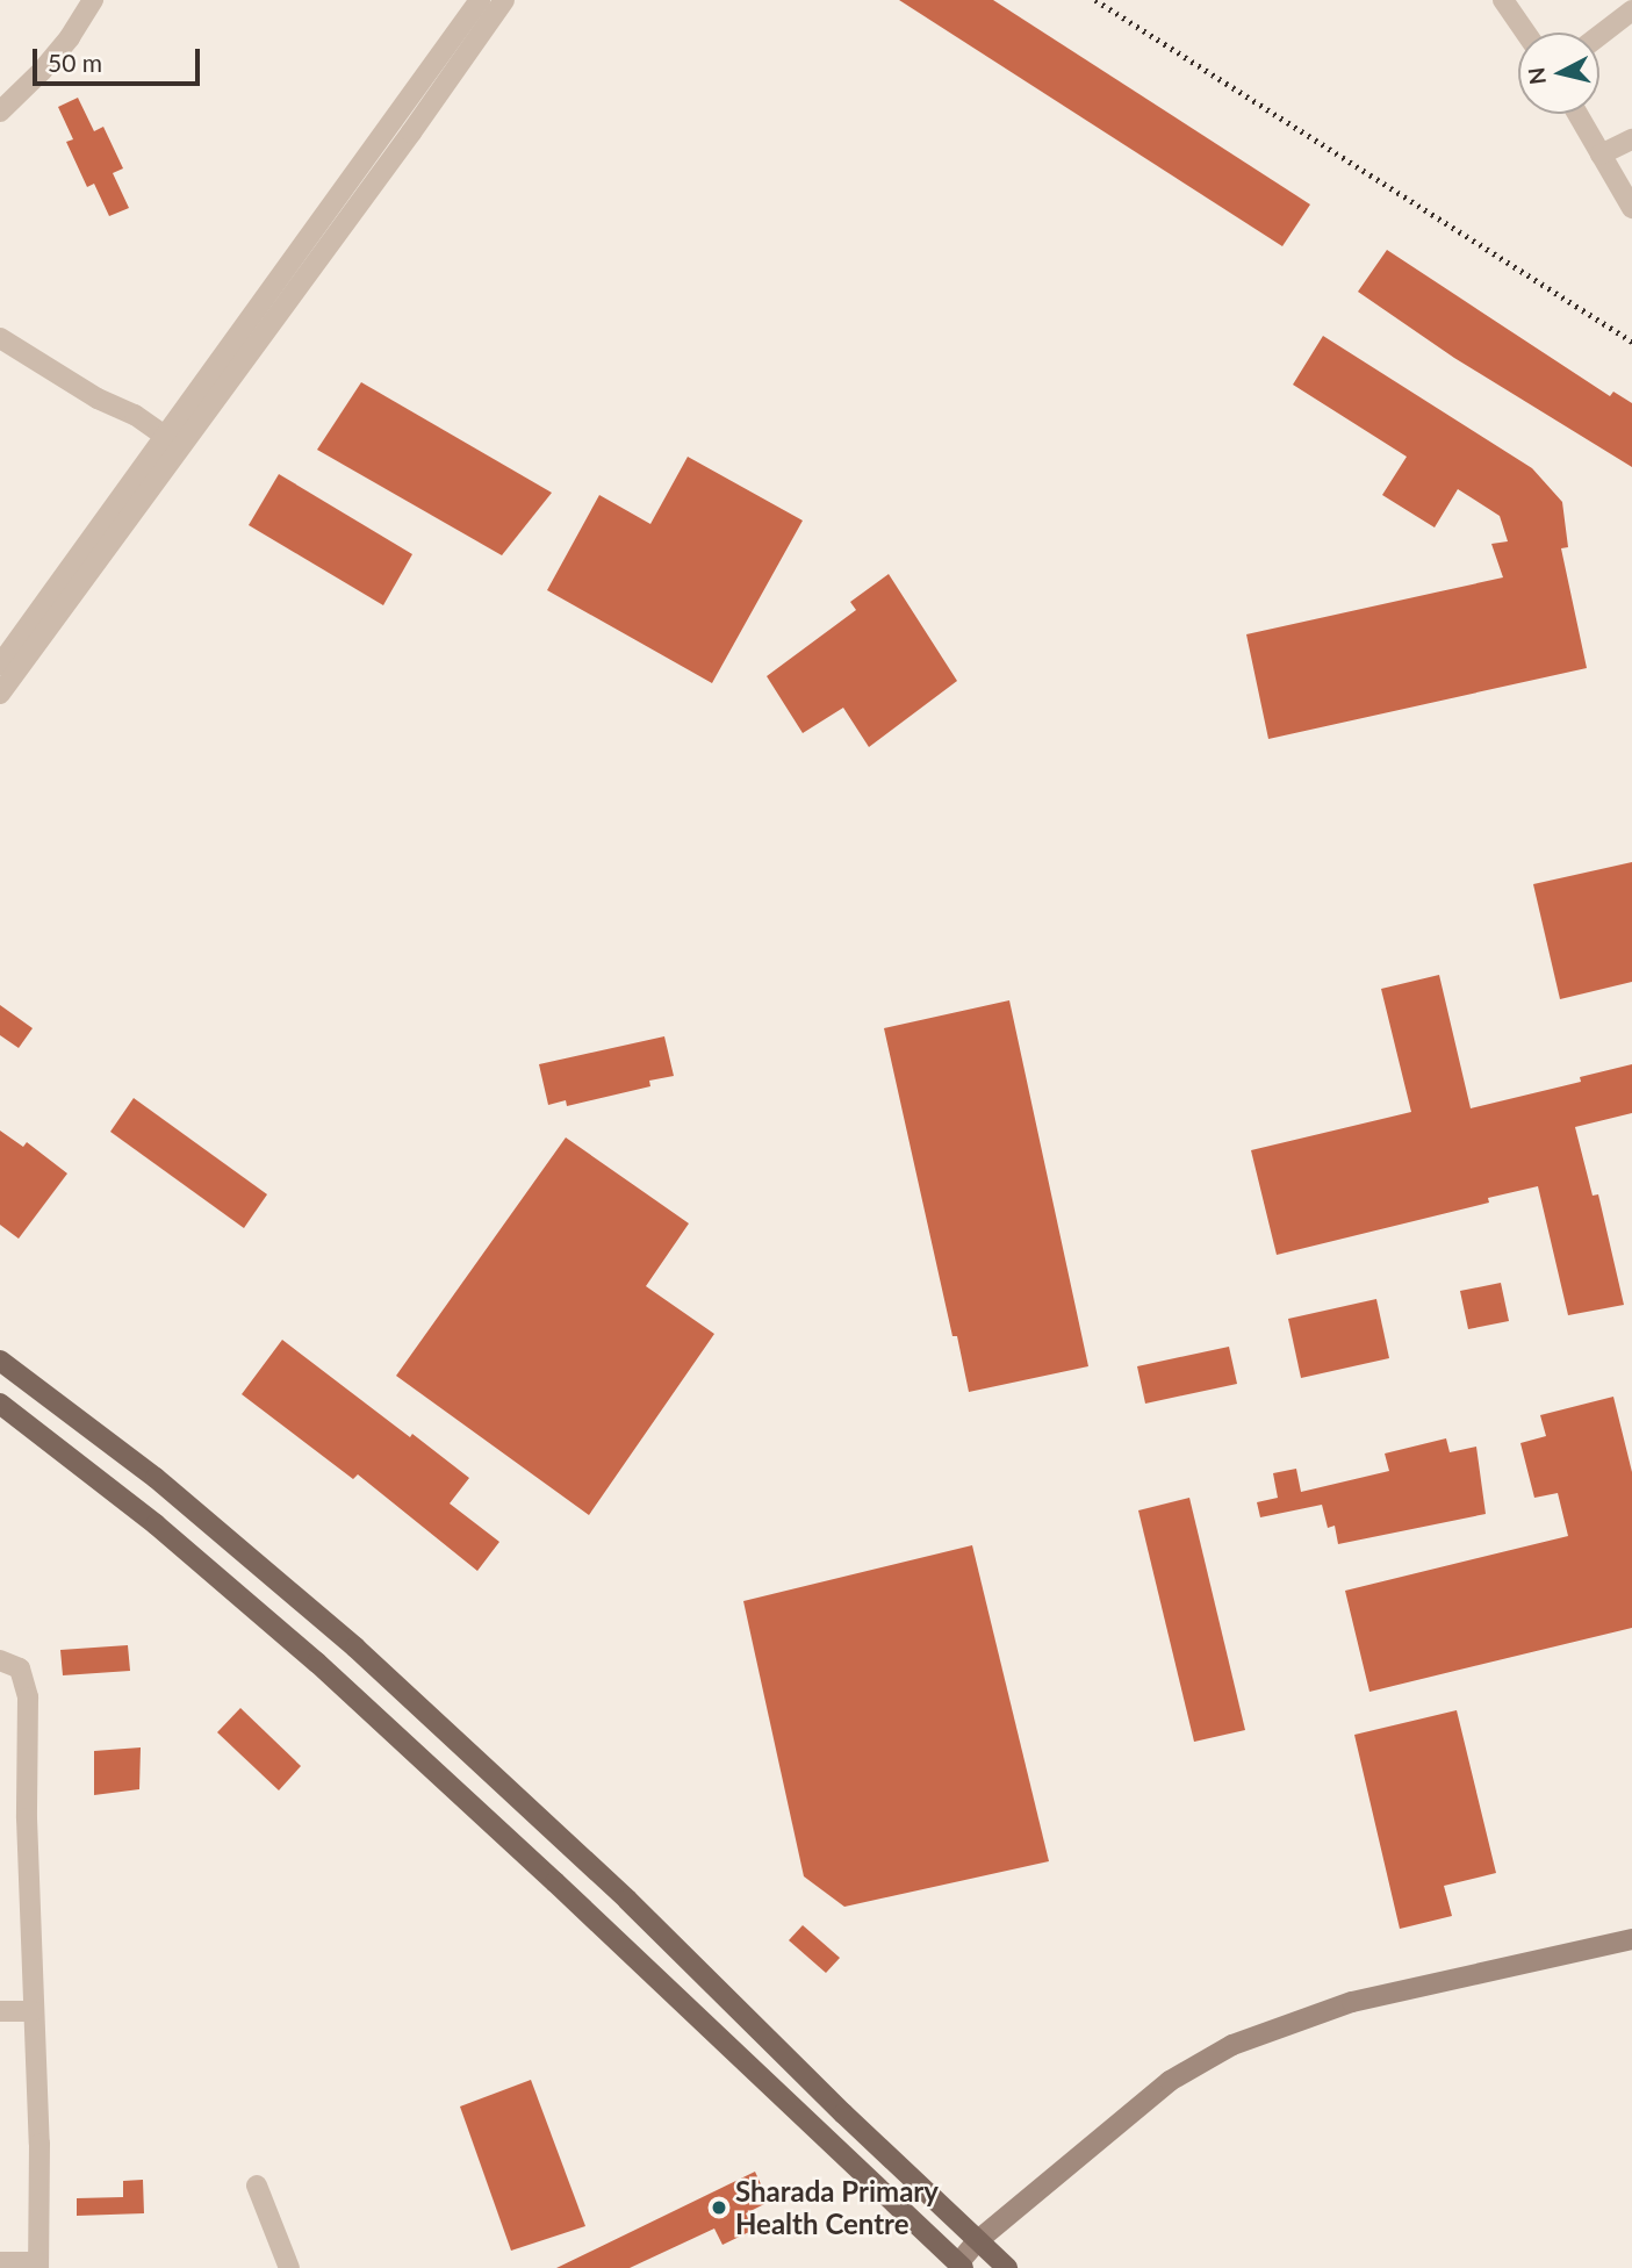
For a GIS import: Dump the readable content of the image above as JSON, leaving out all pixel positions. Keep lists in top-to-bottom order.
{
  "places": ["Sharada Primary Health Centre"],
  "scale_bar": "50 m",
  "north": "left"
}
